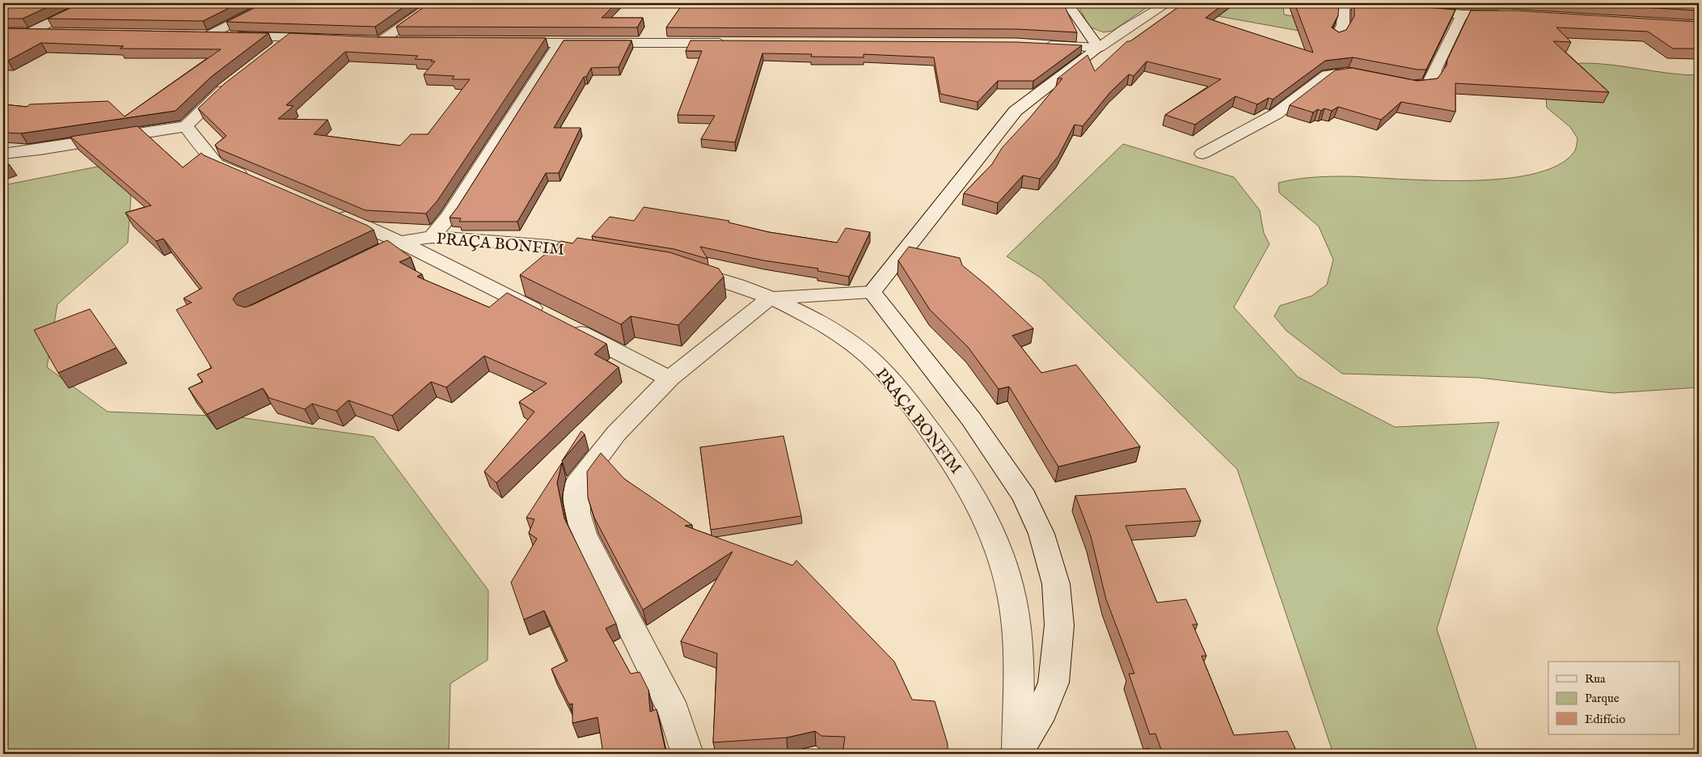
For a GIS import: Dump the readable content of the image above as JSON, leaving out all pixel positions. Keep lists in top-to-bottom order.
{
  "streets": {
    "street": ["PRAÇA BONFIM"]
  },
  "legend": ["Rua", "Parque", "Edifício"]
}
